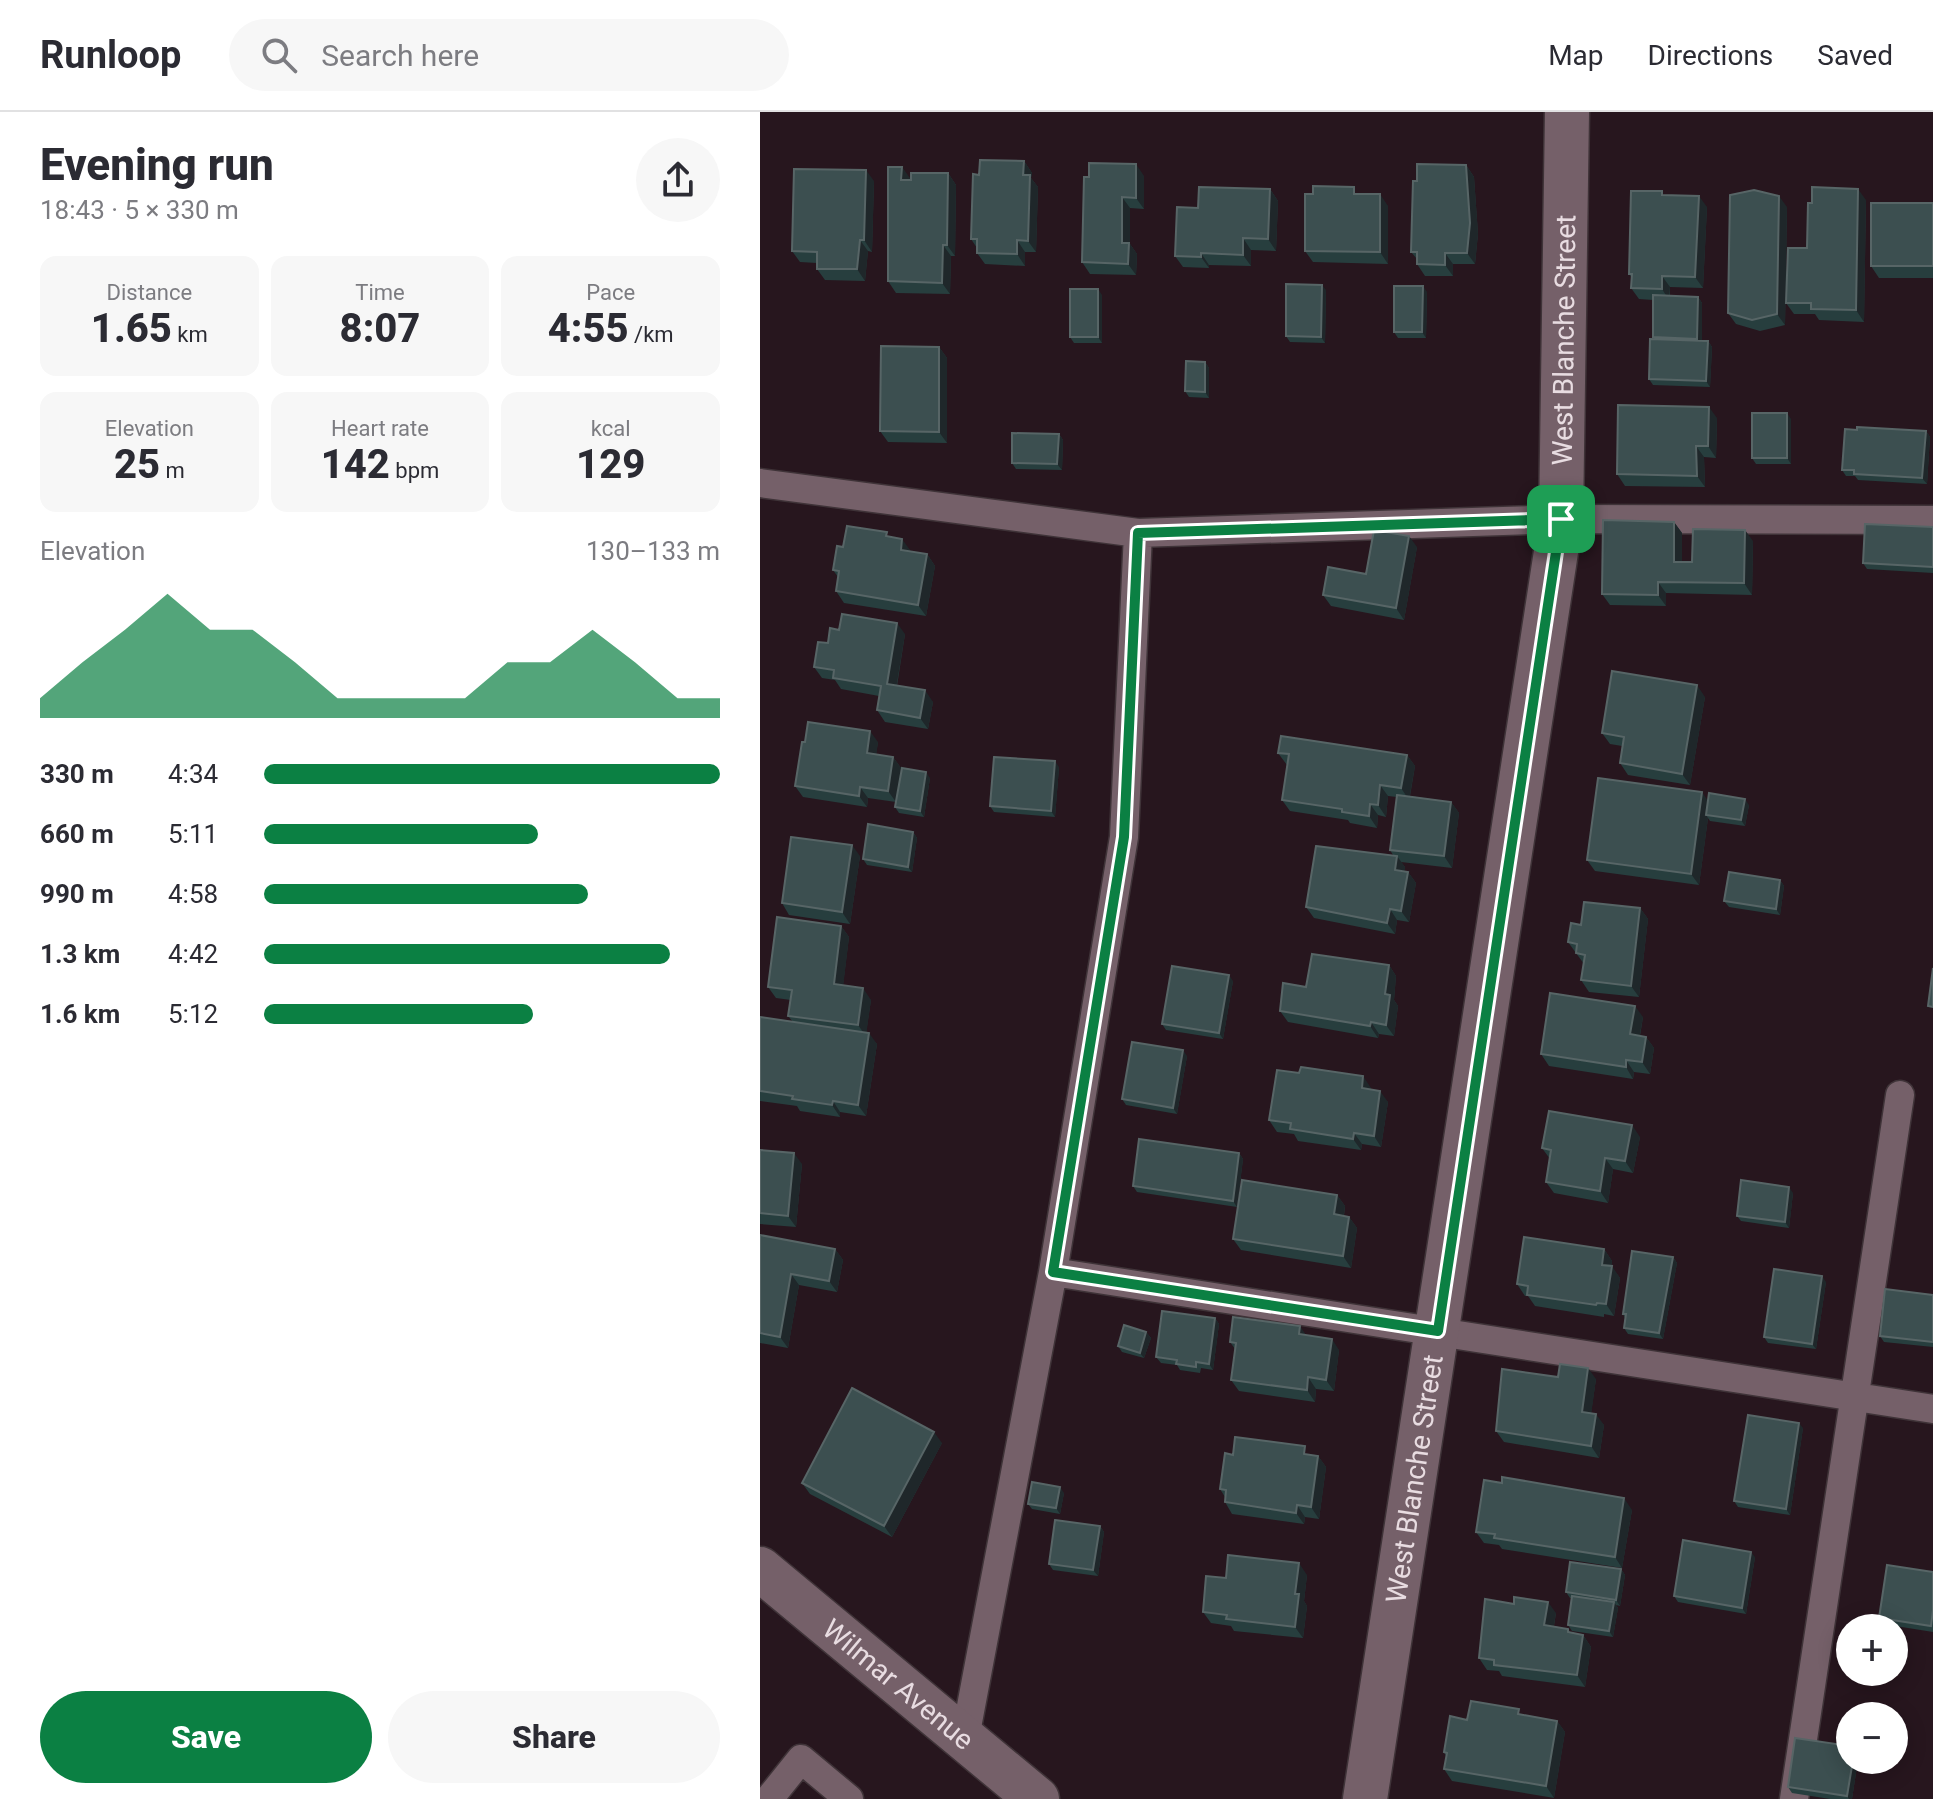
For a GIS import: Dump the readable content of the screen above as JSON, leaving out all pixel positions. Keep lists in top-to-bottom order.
{
  "streets": {
    "street": ["West Blanche Street", "Wilmar Avenue"]
  },
  "page": {
    "header": "Runloop",
    "search": "Search here",
    "nav": ["Map", "Directions", "Saved"],
    "heading": ["Evening run", "18:43 · 5 × 330 m"],
    "stats": [
      ["Distance", "1.65 km"],
      ["Time", "8:07"],
      ["Pace", "4:55 /km"],
      ["Elevation", "25 m"],
      ["Heart rate", "142 bpm"],
      ["kcal", "129"]
    ],
    "chart": ["Elevation", "130–133 m"],
    "list": [
      {
        "name": "330 m",
        "note": "4:34"
      },
      {
        "name": "660 m",
        "note": "5:11"
      },
      {
        "name": "990 m",
        "note": "4:58"
      },
      {
        "name": "1.3 km",
        "note": "4:42"
      },
      {
        "name": "1.6 km",
        "note": "5:12"
      }
    ],
    "map_buttons": ["+", "−"],
    "buttons": ["Save", "Share"]
  }
}
